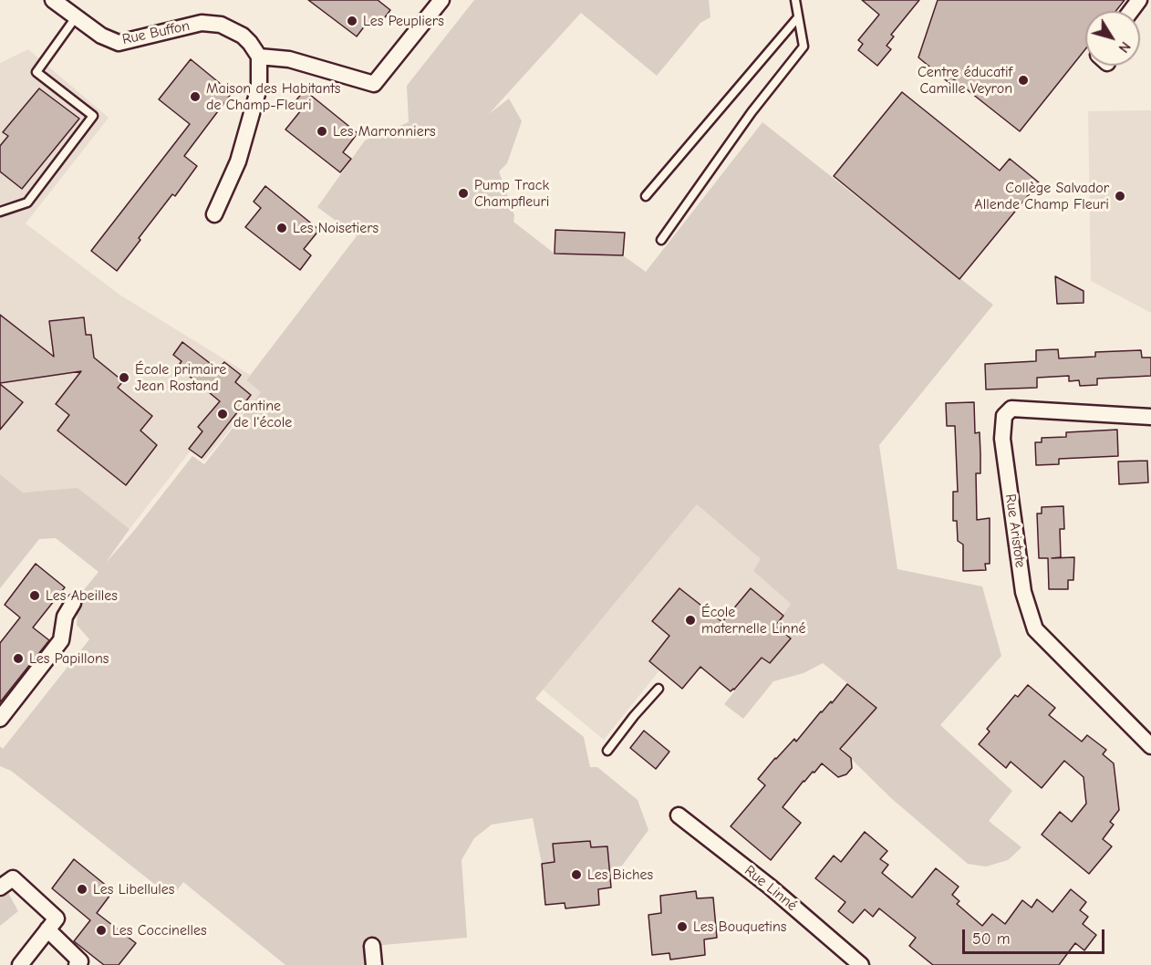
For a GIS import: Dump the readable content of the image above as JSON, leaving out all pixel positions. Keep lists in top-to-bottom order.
{
  "streets": {
    "street": ["Rue Buffon", "Rue Aristote", "Rue Linné"]
  },
  "places": [
    "Les Peupliers",
    "Centre éducatif Camille Veyron",
    "Maison des Habitants de Champ-Fleuri",
    "Les Marronniers",
    "Pump Track Champfleuri",
    "Collège Salvador Allende Champ Fleuri",
    "Les Noisetiers",
    "École primaire Jean Rostand",
    "Cantine de l'école",
    "Les Abeilles",
    "École maternelle Linné",
    "Les Papillons",
    "Les Biches",
    "Les Libellules",
    "Les Bouquetins",
    "Les Coccinelles"
  ],
  "scale_bar": "50 m",
  "north": "bottom right"
}
